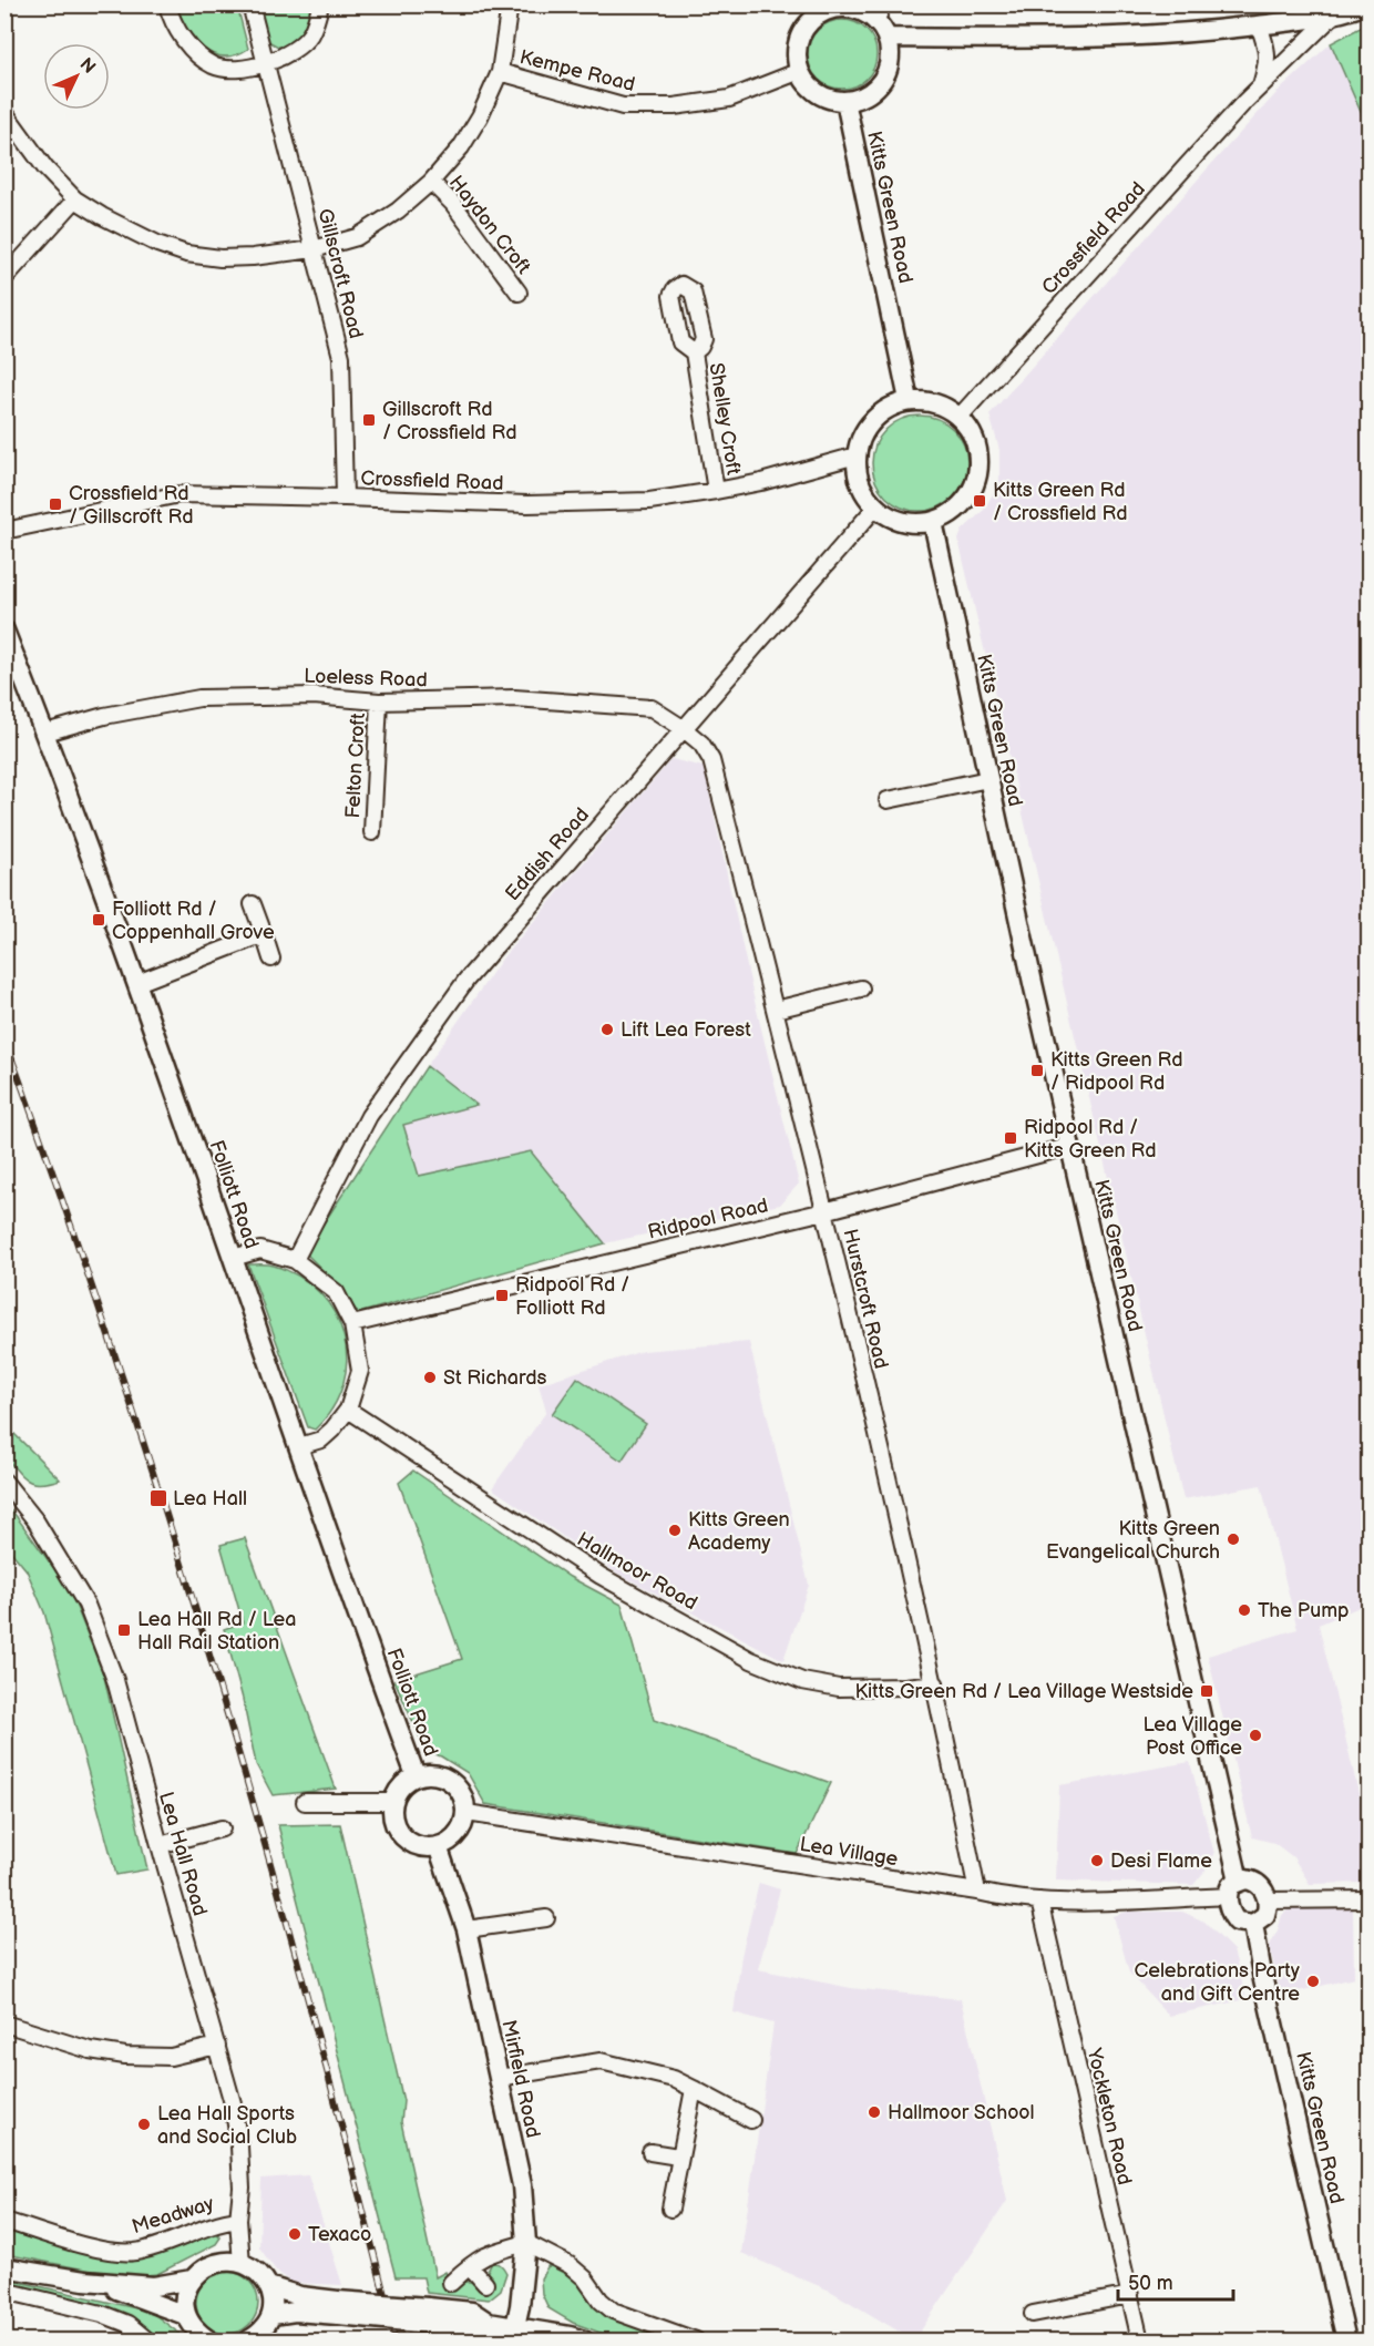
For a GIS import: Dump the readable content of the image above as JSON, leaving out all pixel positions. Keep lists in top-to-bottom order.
{
  "streets": {
    "street": [
      "Kempe Road",
      "Kitts Green Road",
      "Haydon Croft",
      "Crossfield Road",
      "Gillscroft Road",
      "Shelley Croft",
      "Loeless Road",
      "Felton Croft",
      "Eddish Road",
      "Folliott Road",
      "Ridpool Road",
      "Hurstcroft Road",
      "Hallmoor Road",
      "Lea Village",
      "Lea Hall Road",
      "Mirfield Road",
      "Yockleton Road",
      "Meadway"
    ]
  },
  "crossings": [
    ["Kempe Road", "Kitts Green Road"],
    ["Kitts Green Road", "Crossfield Road"],
    ["Kitts Green Road", "Eddish Road"],
    ["Kitts Green Road", "Ridpool Road"],
    ["Kitts Green Road", "Lea Village"],
    ["Crossfield Road", "Gillscroft Road"],
    ["Crossfield Road", "Shelley Croft"],
    ["Crossfield Road", "Eddish Road"],
    ["Loeless Road", "Felton Croft"],
    ["Loeless Road", "Eddish Road"],
    ["Loeless Road", "Folliott Road"],
    ["Loeless Road", "Hurstcroft Road"],
    ["Eddish Road", "Hurstcroft Road"],
    ["Folliott Road", "Lea Village"],
    ["Folliott Road", "Mirfield Road"],
    ["Ridpool Road", "Hurstcroft Road"],
    ["Hurstcroft Road", "Hallmoor Road"],
    ["Hurstcroft Road", "Lea Village"],
    ["Lea Village", "Mirfield Road"],
    ["Lea Village", "Yockleton Road"],
    ["Lea Hall Road", "Meadway"]
  ],
  "places": {
    "transit": [
      "Gillscroft Rd / Crossfield Rd",
      "Kitts Green Rd / Crossfield Rd",
      "Crossfield Rd / Gillscroft Rd",
      "Folliott Rd / Coppenhall Grove",
      "Kitts Green Rd / Ridpool Rd",
      "Ridpool Rd / Kitts Green Rd",
      "Ridpool Rd / Folliott Rd",
      "Lea Hall",
      "Lea Hall Rd / Lea Hall Rail Station",
      "Kitts Green Rd / Lea Village Westside"
    ],
    "other": [
      "Lift Lea Forest",
      "St Richards",
      "Kitts Green Academy",
      "Kitts Green Evangelical Church",
      "The Pump",
      "Lea Village Post Office",
      "Desi Flame",
      "Celebrations Party and Gift Centre",
      "Hallmoor School",
      "Lea Hall Sports and Social Club",
      "Texaco"
    ]
  },
  "scale_bar": "50 m",
  "north": "top right"
}
